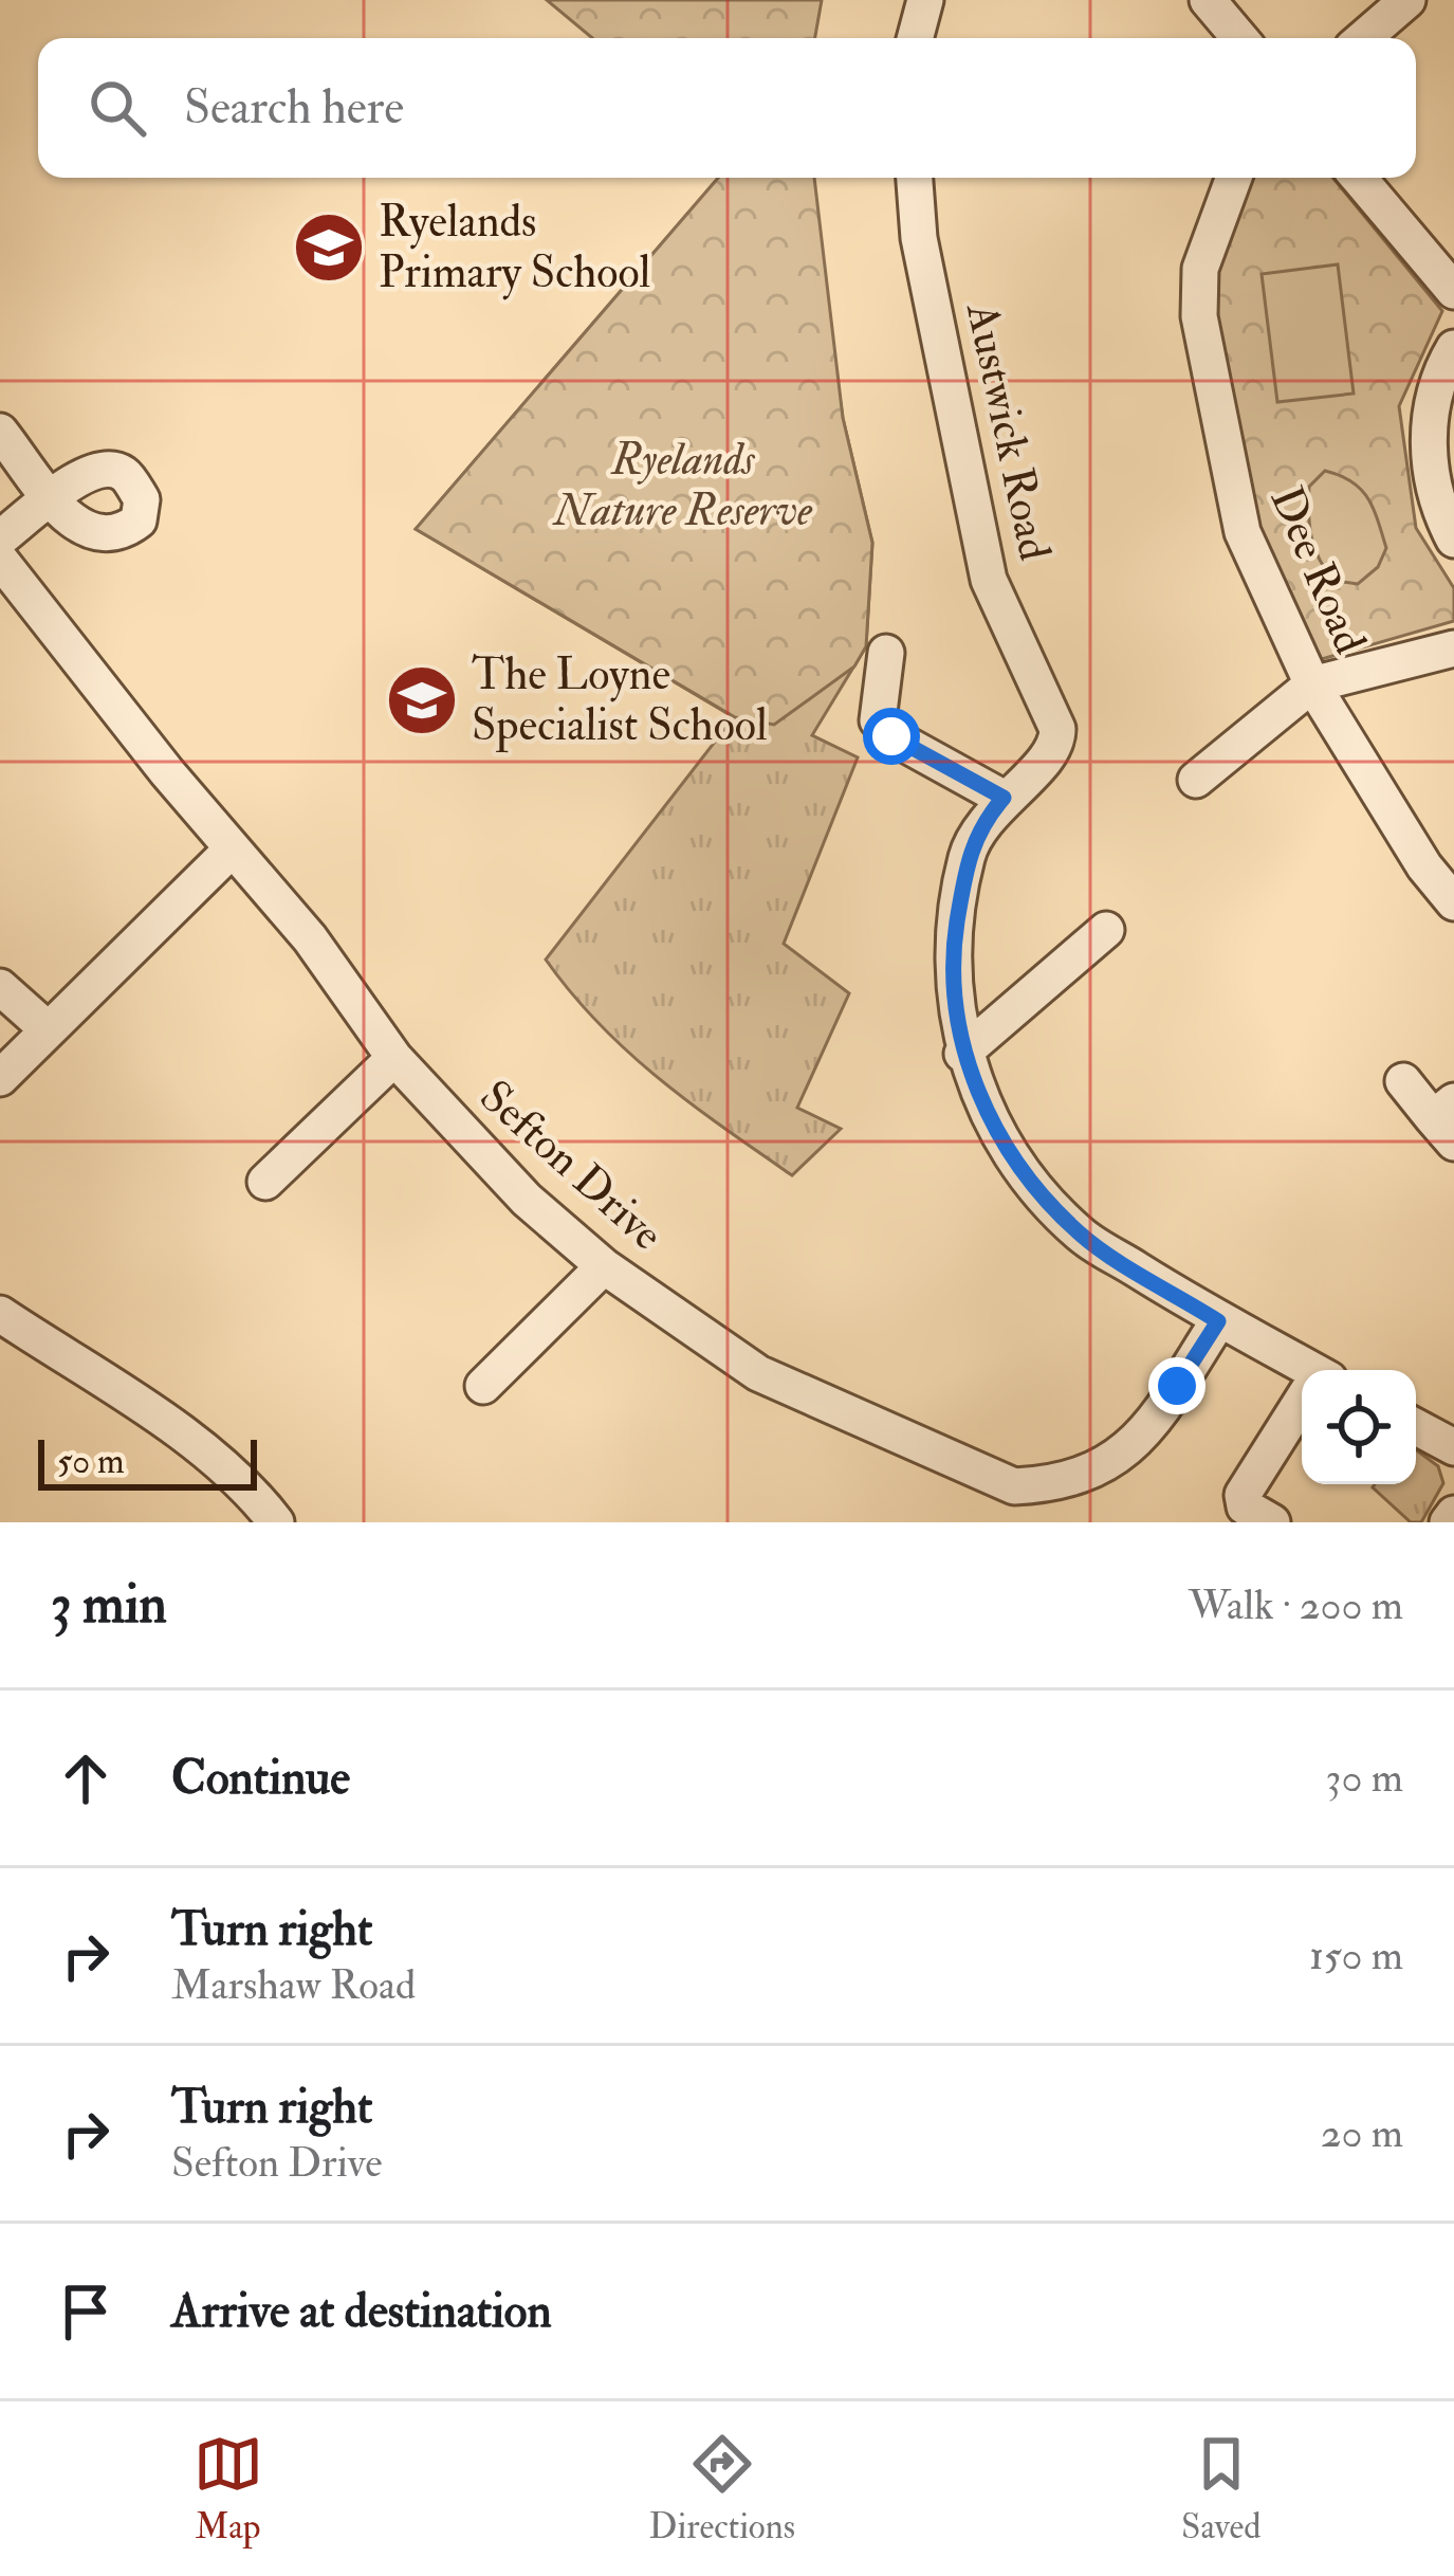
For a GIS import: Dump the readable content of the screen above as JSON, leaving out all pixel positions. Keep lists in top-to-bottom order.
{
  "streets": {
    "street": ["Austwick Road", "Dee Road", "Sefton Drive"]
  },
  "parks": ["Ryelands Nature Reserve"],
  "places": {
    "school or university": ["Ryelands Primary School", "The Loyne Specialist School"]
  },
  "scale_bar": "50 m",
  "page": {
    "search": "Search here",
    "scale": "50 m",
    "heading": ["3 min", "Walk · 200 m"],
    "list": [
      ["Continue", "30 m"],
      ["Turn right", "Marshaw Road", "150 m"],
      ["Turn right", "Sefton Drive", "20 m"],
      "Arrive at destination"
    ],
    "nav": ["Map", "Directions", "Saved"]
  }
}
